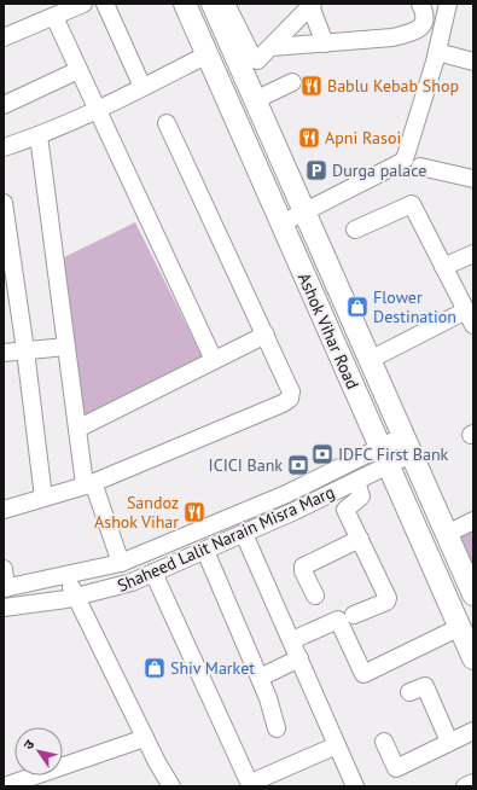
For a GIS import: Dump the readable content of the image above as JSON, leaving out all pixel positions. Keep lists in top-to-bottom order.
{
  "streets": {
    "main road": ["Ashok Vihar Road"],
    "street": ["Shaheed Lalit Narain Misra Marg"]
  },
  "crossings": [
    ["Ashok Vihar Road", "Shaheed Lalit Narain Misra Marg"]
  ],
  "places": {
    "restaurant": ["Bablu Kebab Shop", "Apni Rasoi", "Sandoz Ashok Vihar"],
    "parking": ["Durga palace"],
    "shop": ["Flower Destination", "Shiv Market"],
    "bank": ["IDFC First Bank", "ICICI Bank"]
  },
  "north": "top left"
}
